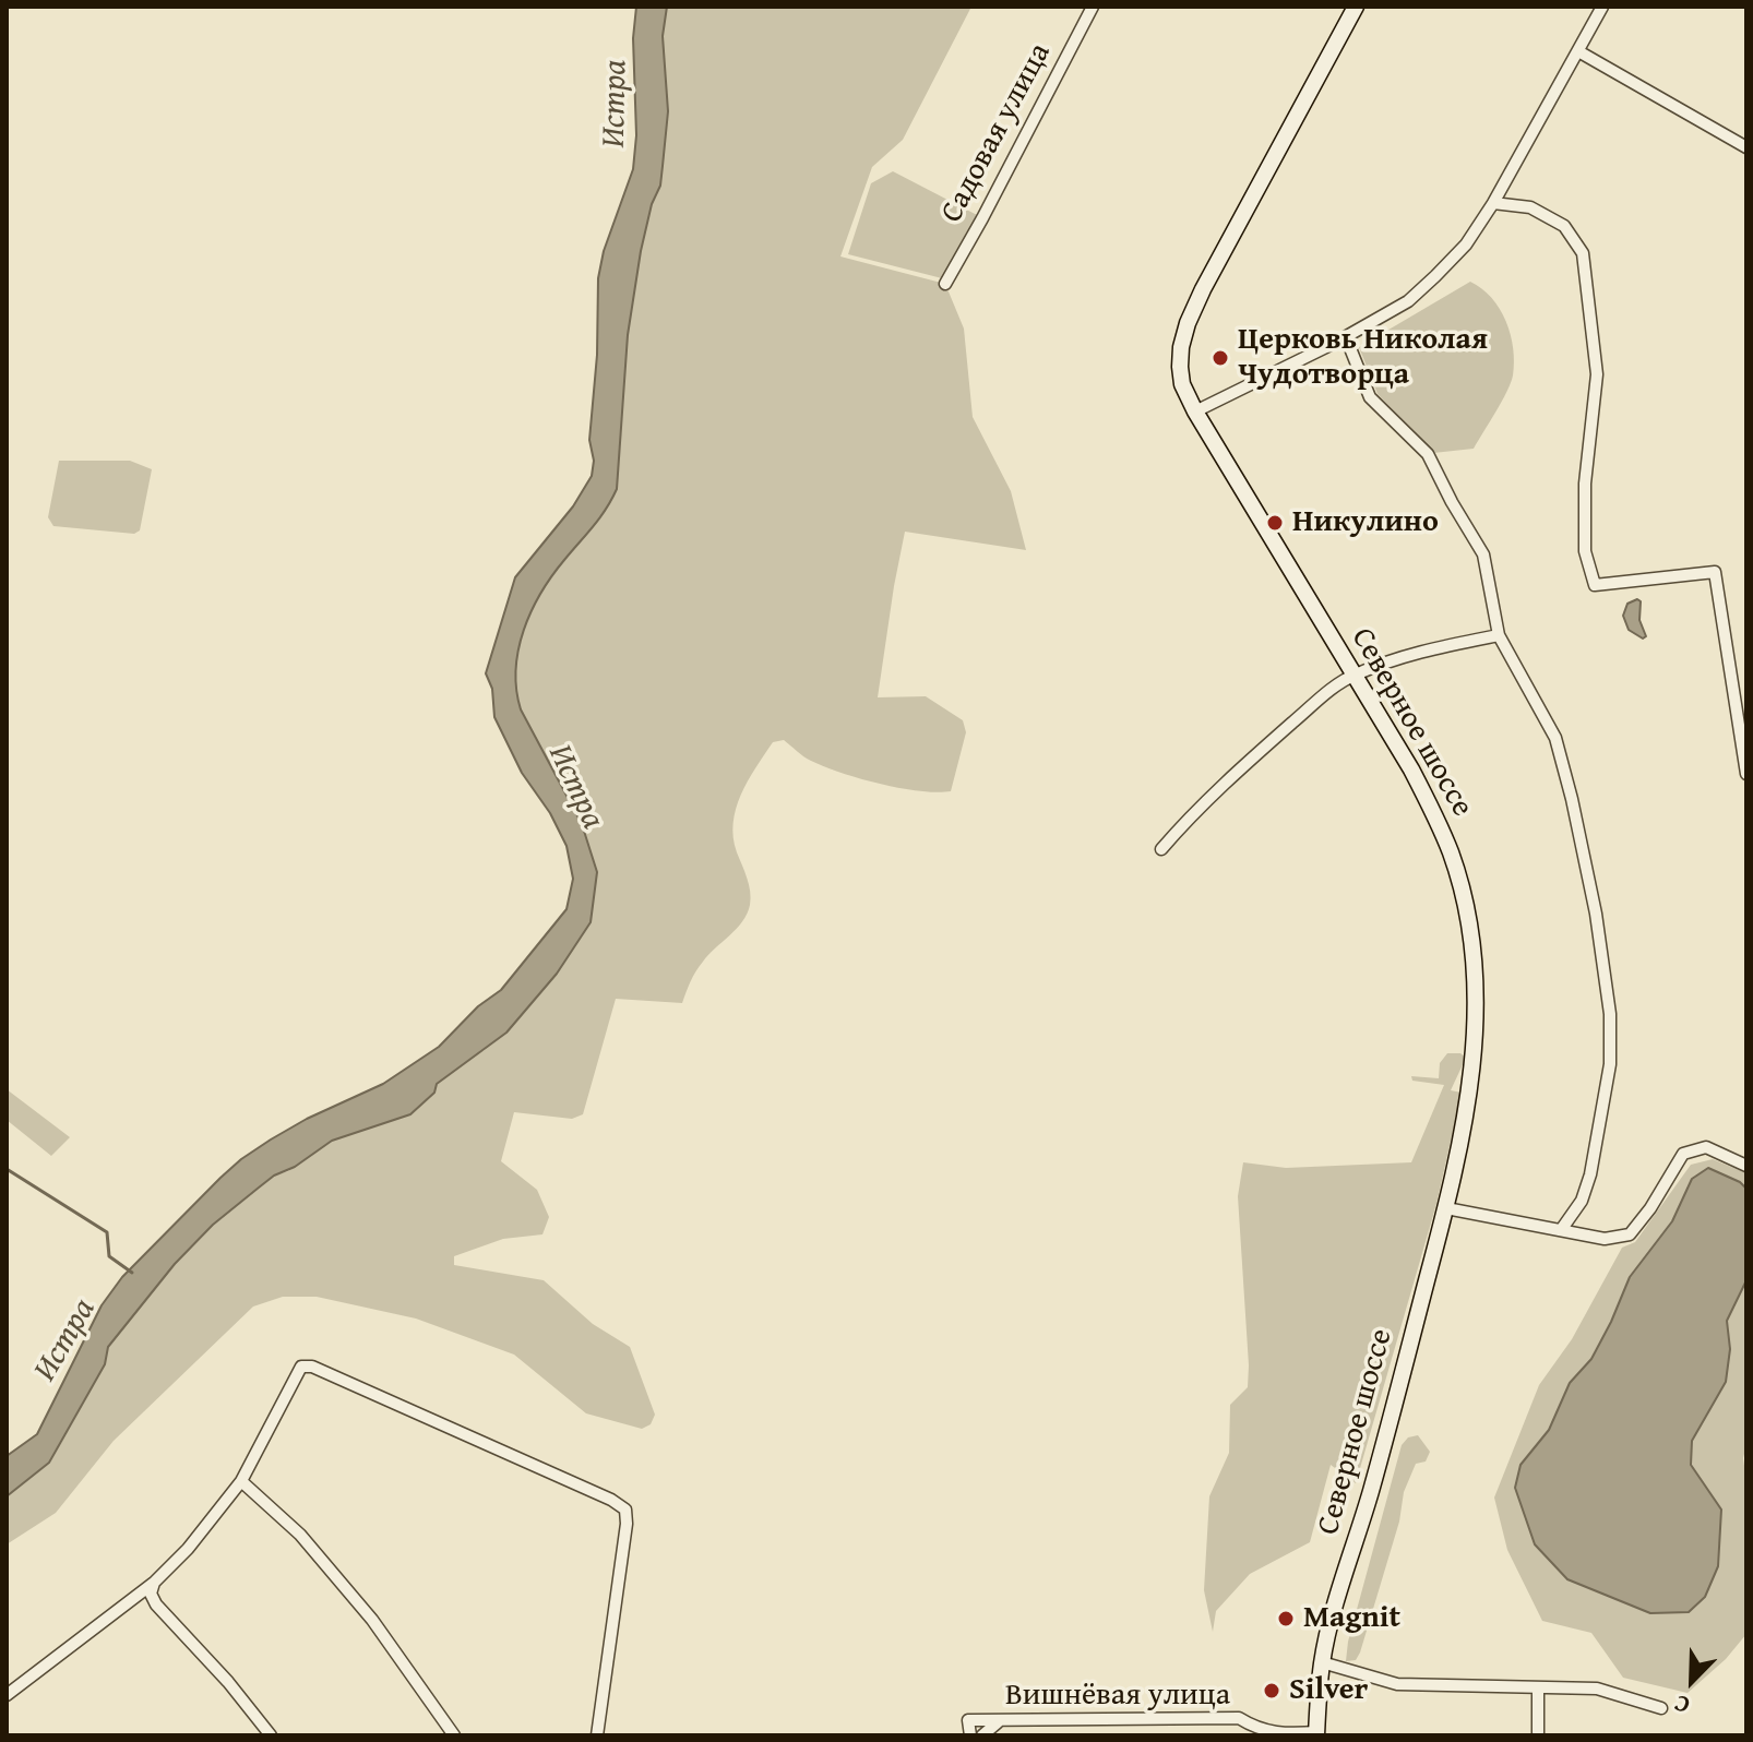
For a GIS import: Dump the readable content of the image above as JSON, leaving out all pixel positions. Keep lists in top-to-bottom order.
{
  "streets": {
    "main road": ["Северное шоссе"],
    "street": ["Садовая улица", "Вишнёвая улица"]
  },
  "crossings": [
    ["Северное шоссе", "Вишнёвая улица"]
  ],
  "water": ["Истра"],
  "places": [
    "Церковь Николая Чудотворца",
    "Никулино",
    "Magnit",
    "Silver"
  ],
  "north": "bottom left"
}
